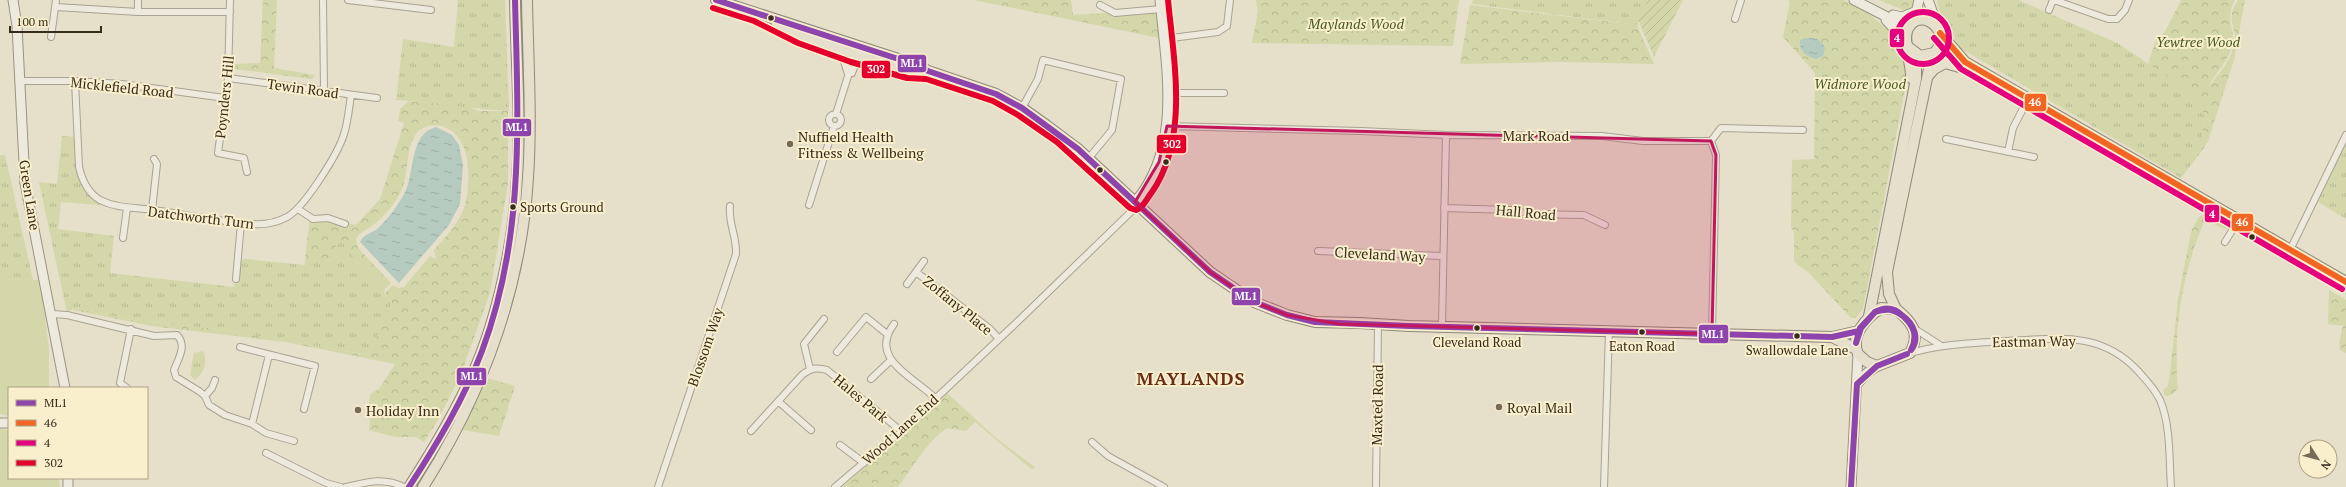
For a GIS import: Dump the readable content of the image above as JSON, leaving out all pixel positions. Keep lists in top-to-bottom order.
{
  "streets": {
    "street": [
      "Micklefield Road",
      "Tewin Road",
      "Poynders Hill",
      "Mark Road",
      "Green Lane",
      "Hall Road",
      "Datchworth Turn",
      "Cleveland Way",
      "Zoffany Place",
      "Eastman Way",
      "Blossom Way",
      "Hales Park",
      "Maxted Road",
      "Wood Lane End"
    ]
  },
  "crossings": [
    ["Micklefield Road", "Poynders Hill"],
    ["Micklefield Road", "Green Lane"],
    ["Micklefield Road", "Datchworth Turn"],
    ["Tewin Road", "Poynders Hill"],
    ["Tewin Road", "Datchworth Turn"],
    ["Mark Road", "Wood Lane End"],
    ["Zoffany Place", "Wood Lane End"],
    ["Hales Park", "Wood Lane End"]
  ],
  "districts": ["MAYLANDS"],
  "parks": ["Maylands Wood", "Yewtree Wood", "Widmore Wood"],
  "places": [
    "Nuffield Health Fitness & Wellbeing",
    "Sports Ground",
    "Cleveland Road",
    "Eaton Road",
    "Swallowdale Lane",
    "Royal Mail",
    "Holiday Inn"
  ],
  "lines": [
    "transit line ML1",
    "transit line 302",
    "transit line 4",
    "transit line 46"
  ],
  "legend": [
    "ML1",
    "46",
    "4",
    "302"
  ],
  "scale_bar": "100 m",
  "north": "bottom right"
}
